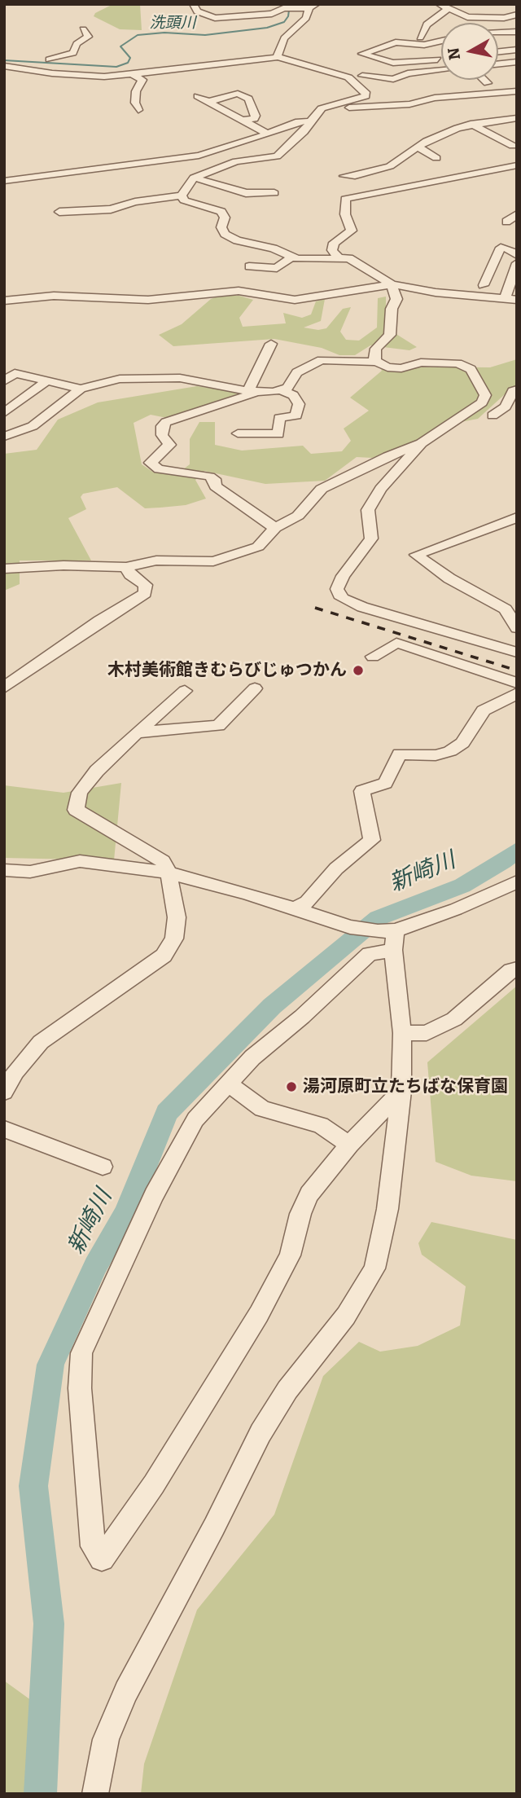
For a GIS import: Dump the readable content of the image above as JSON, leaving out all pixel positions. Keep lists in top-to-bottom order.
{
  "water": ["洗頭川", "新崎川"],
  "places": ["木村美術館きむらびじゅつかん", "湯河原町立たちばな保育園"],
  "north": "left"
}
